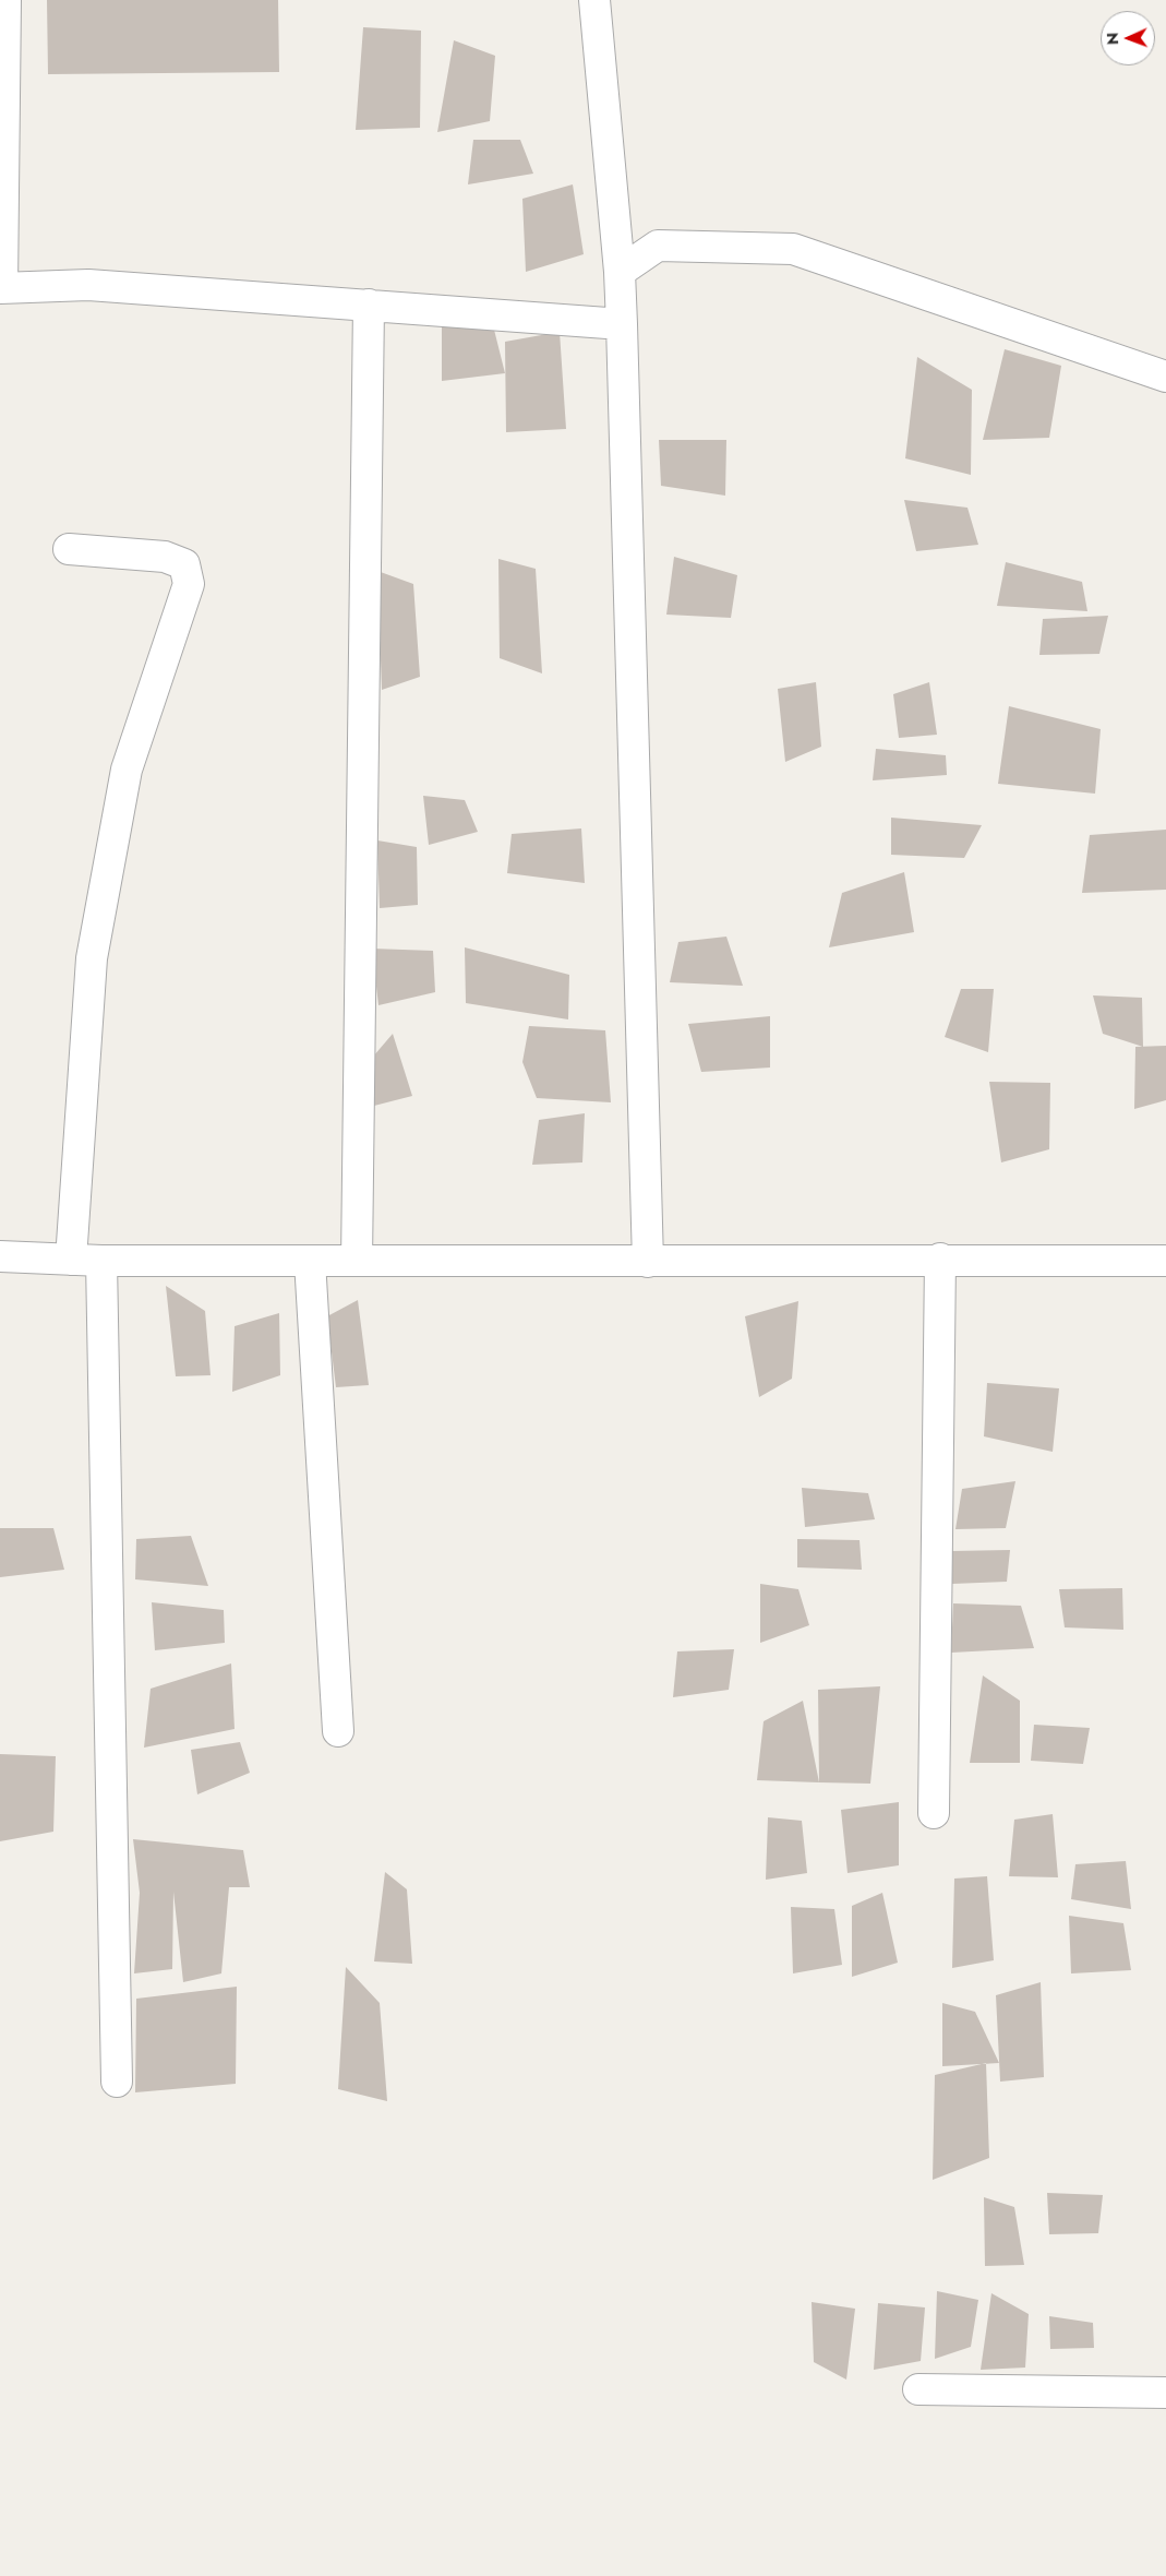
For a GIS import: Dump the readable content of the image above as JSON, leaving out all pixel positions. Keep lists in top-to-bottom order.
{
  "north": "left"
}
